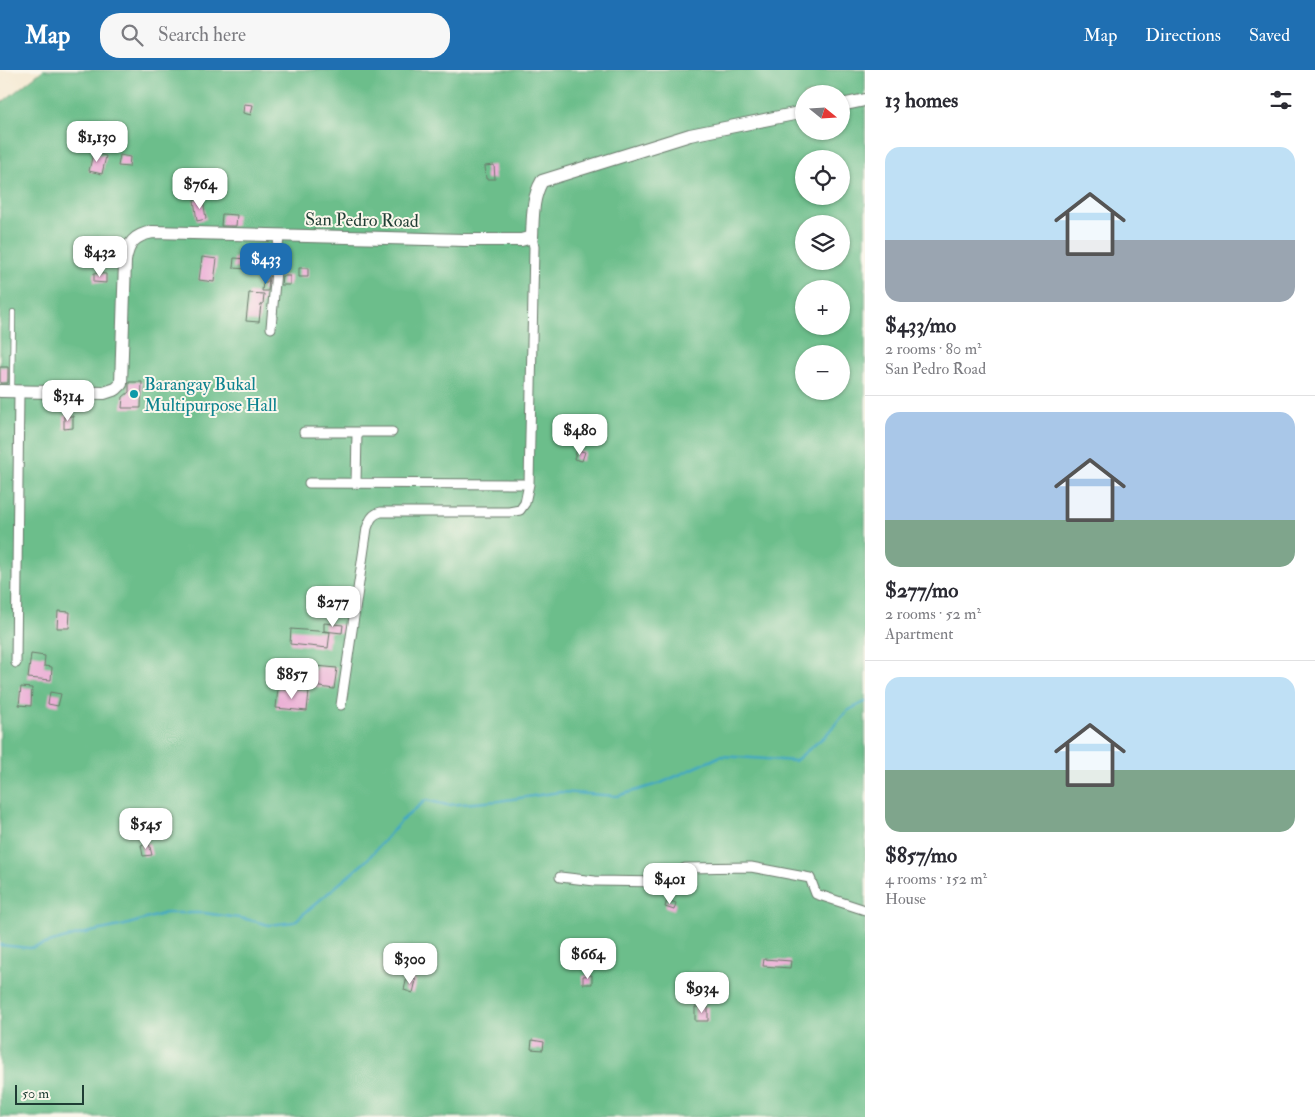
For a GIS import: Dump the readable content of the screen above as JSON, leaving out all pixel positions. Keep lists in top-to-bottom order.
{
  "streets": {
    "street": ["San Pedro Road"]
  },
  "places": ["Barangay Bukal Multipurpose Hall"],
  "scale_bar": "50 m",
  "north": "right",
  "page": {
    "header": "Map",
    "search": "Search here",
    "nav": ["Map", "Directions", "Saved"],
    "heading": "13 homes",
    "map_buttons": ["+", "−"],
    "price": [
      "$1,130",
      "$764",
      "$432",
      "$433",
      "$314",
      "$480",
      "$277",
      "$857",
      "$545",
      "$401",
      "$664",
      "$300",
      "$934"
    ],
    "list": [
      {
        "name": "$433/mo",
        "note": "2 rooms · 80 m² · San Pedro Road"
      },
      {
        "name": "$277/mo",
        "note": "2 rooms · 52 m² · Apartment"
      },
      {
        "name": "$857/mo",
        "note": "4 rooms · 152 m² · House"
      }
    ],
    "scale": "50 m"
  }
}
